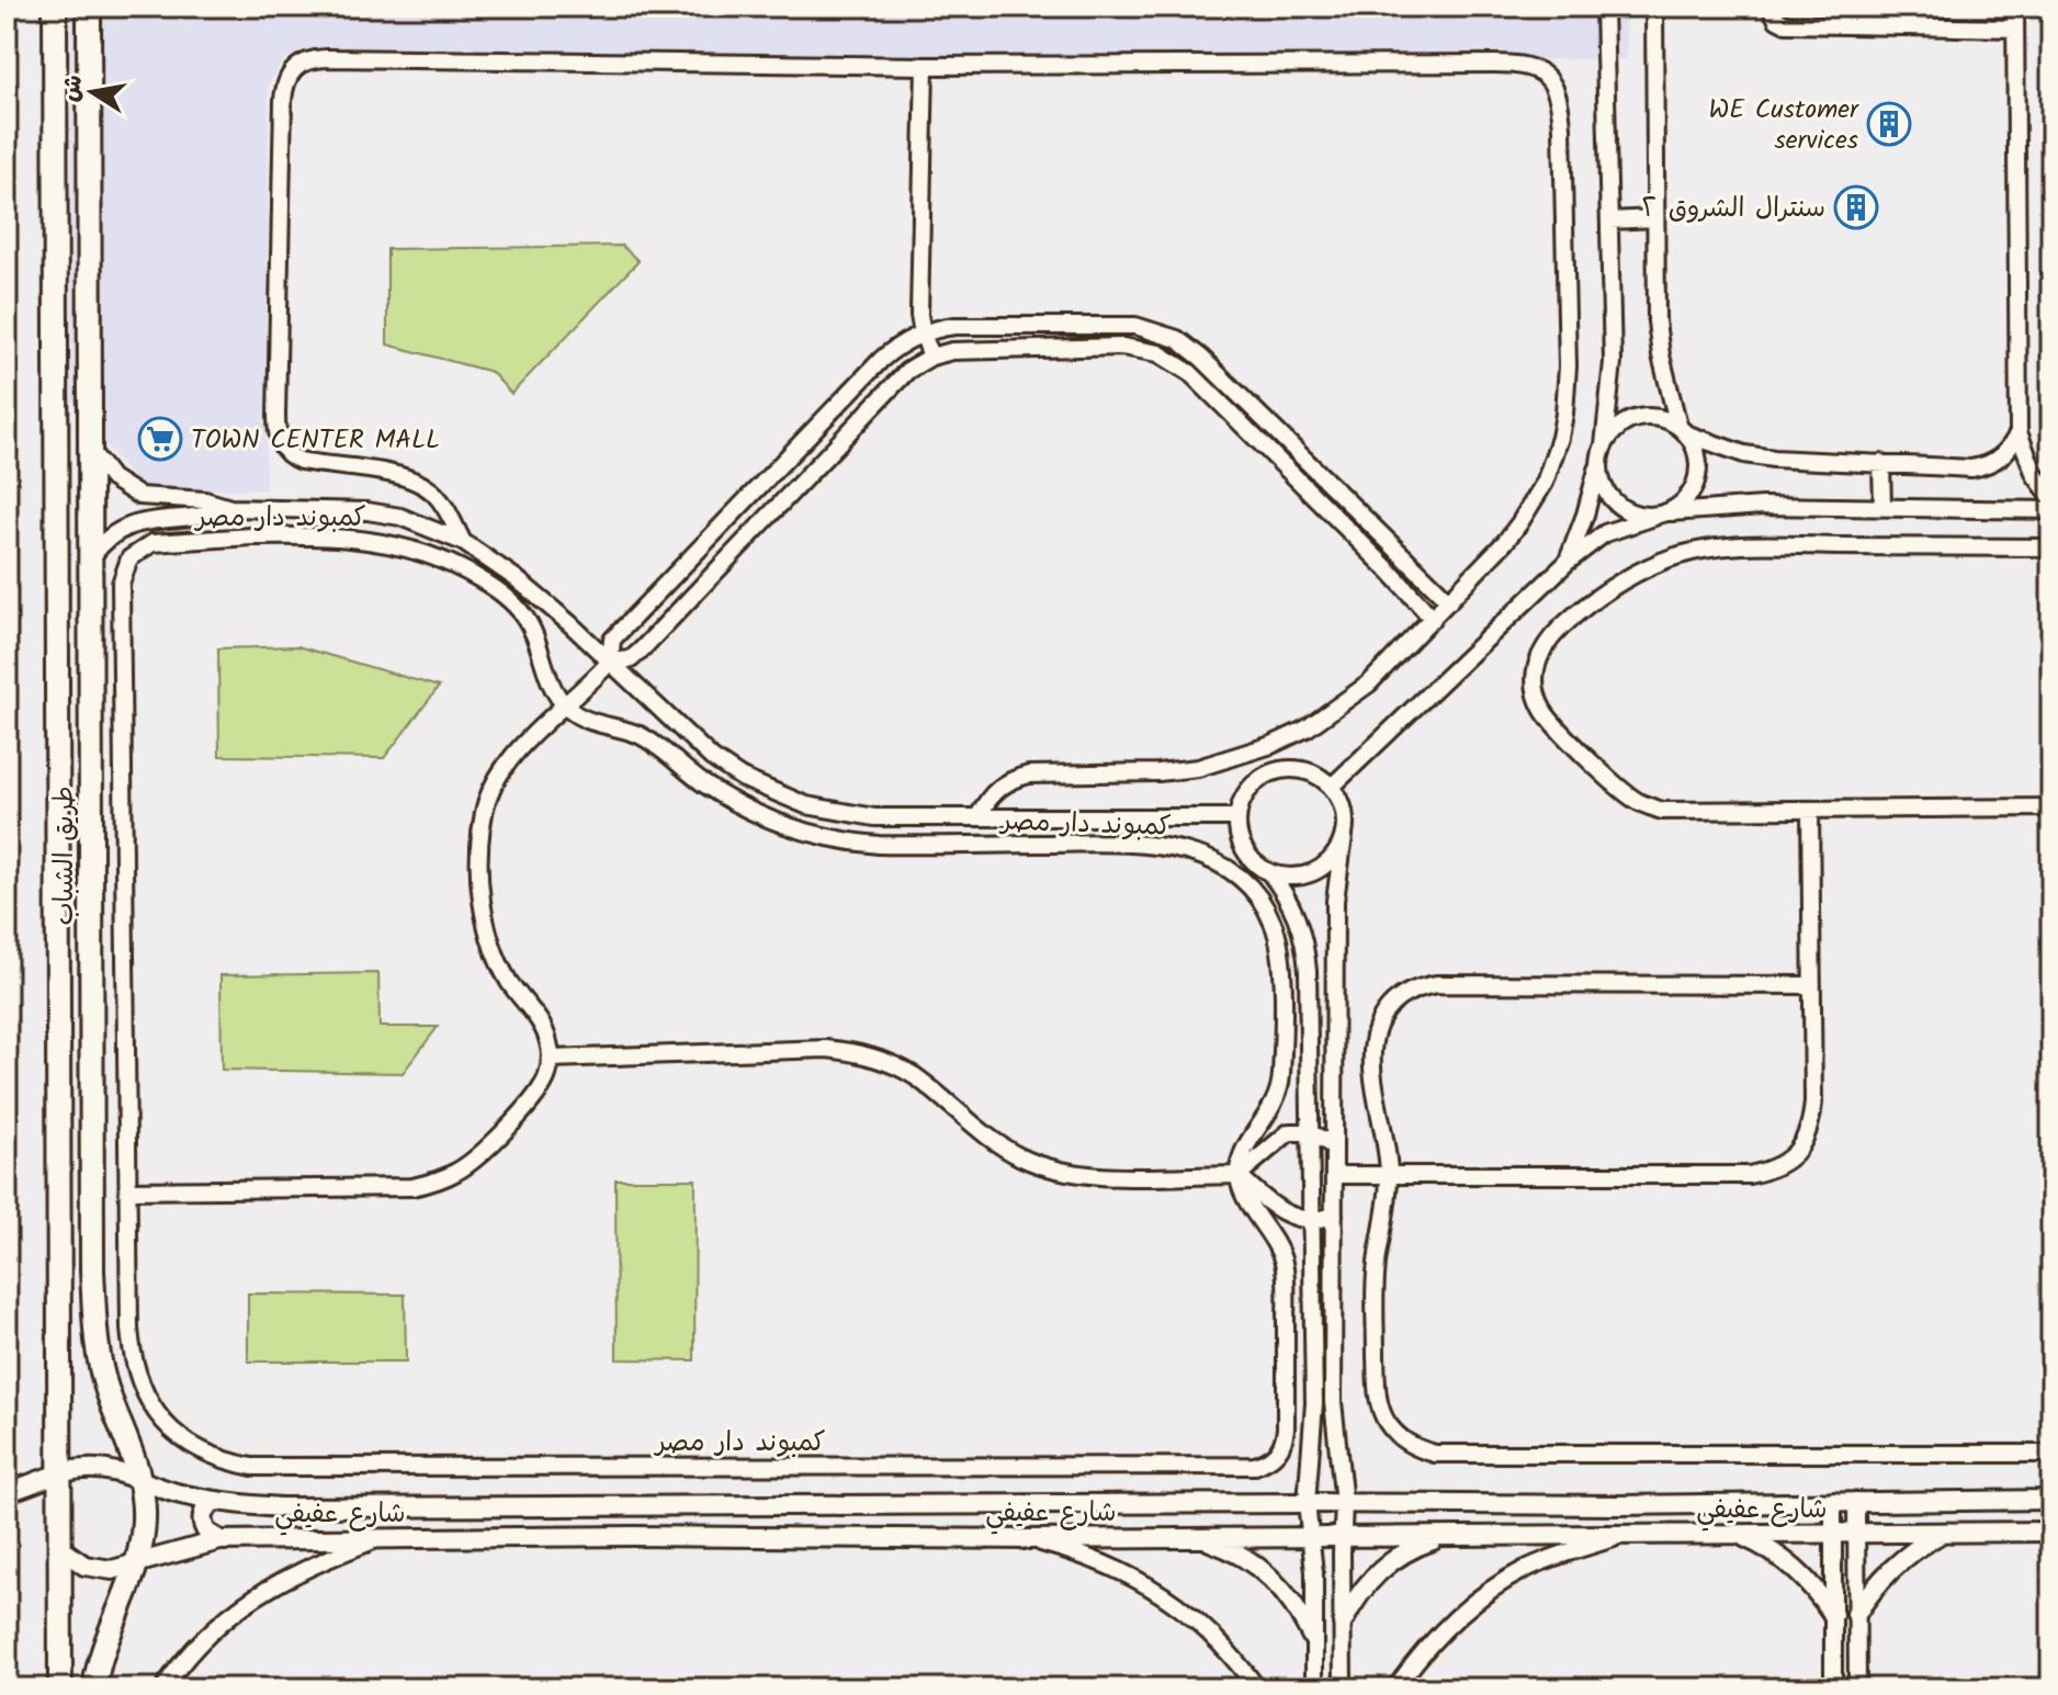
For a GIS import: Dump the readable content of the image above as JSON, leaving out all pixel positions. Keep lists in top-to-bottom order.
{
  "streets": {
    "main road": ["طريق الشباب"],
    "street": ["كمبوند دار مصر", "شارع عفيفي"]
  },
  "crossings": [
    ["طريق الشباب", "شارع عفيفي"]
  ],
  "places": {
    "building": ["WE Customer services", "سنترال الشروق ٢"],
    "supermarket": ["TOWN CENTER MALL"]
  },
  "north": "left"
}
